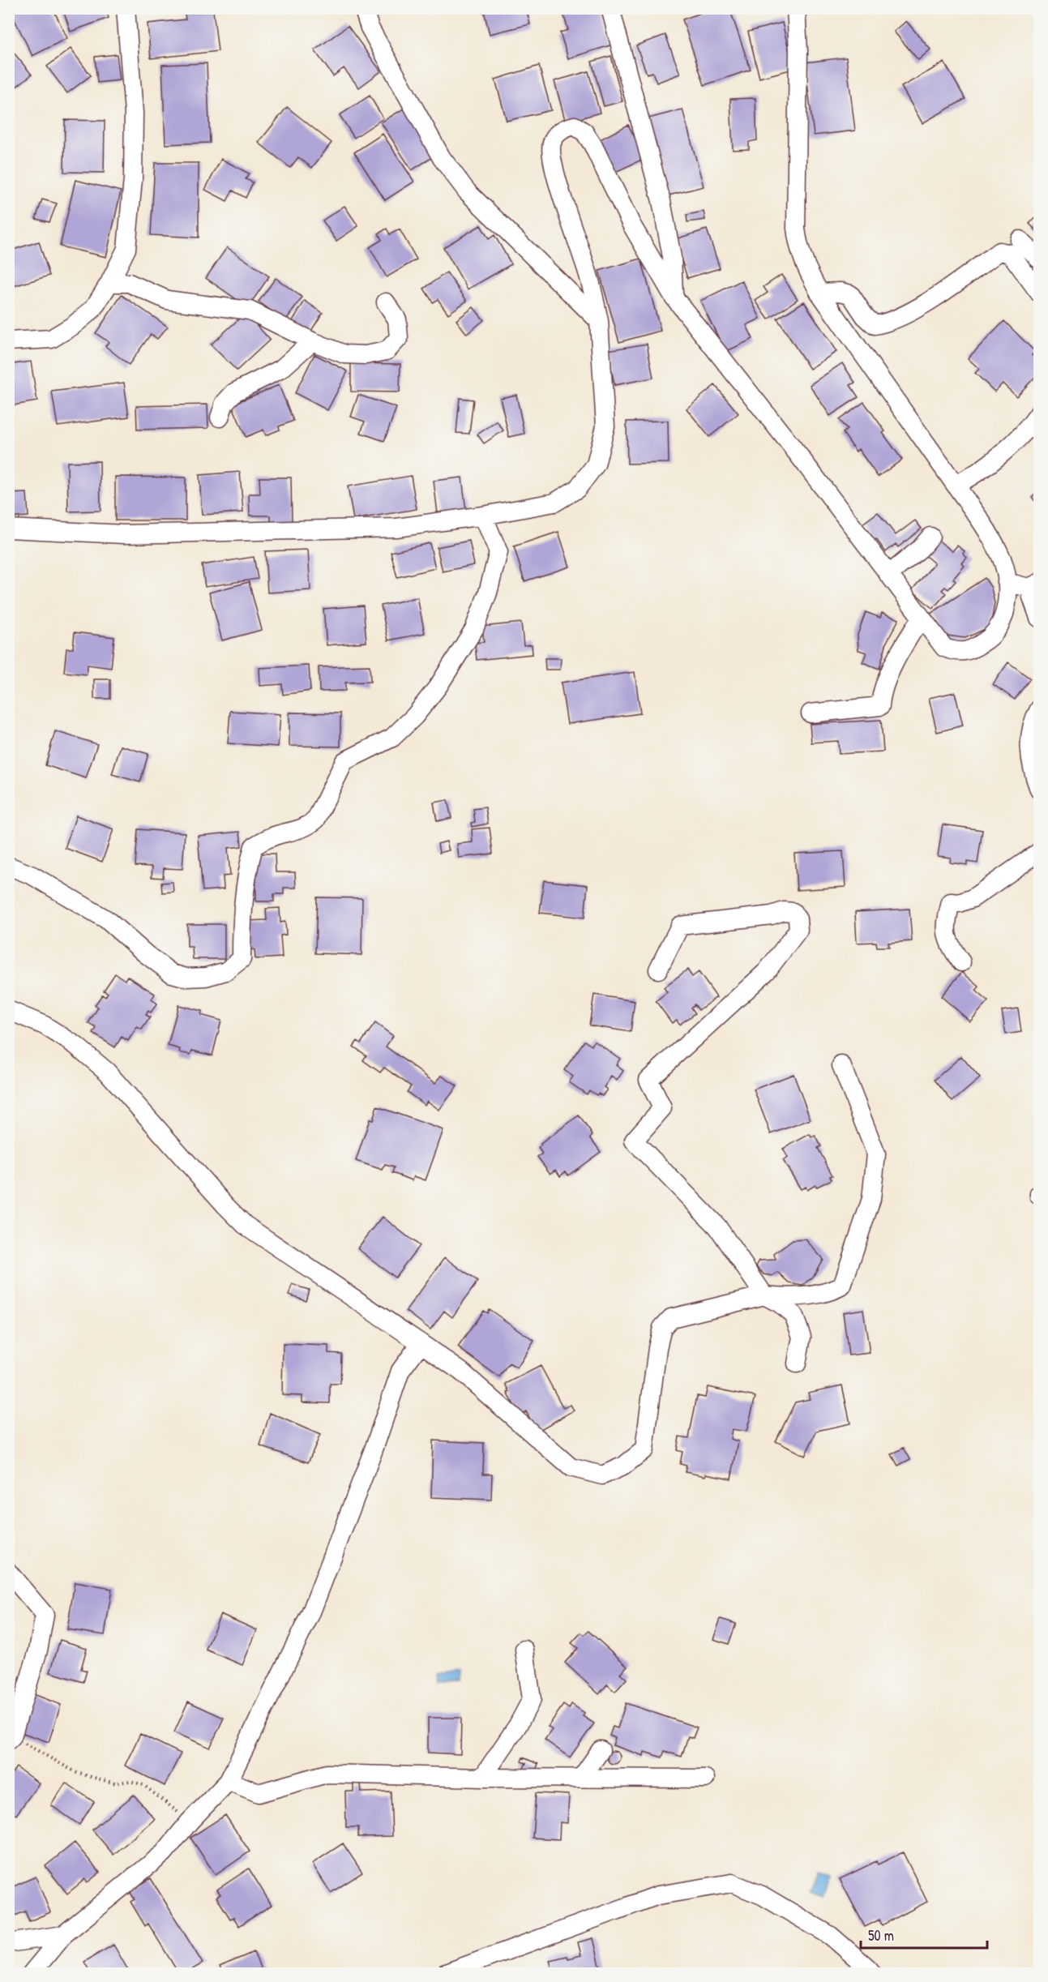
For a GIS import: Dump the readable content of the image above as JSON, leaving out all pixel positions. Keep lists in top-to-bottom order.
{
  "scale_bar": "50 m"
}
